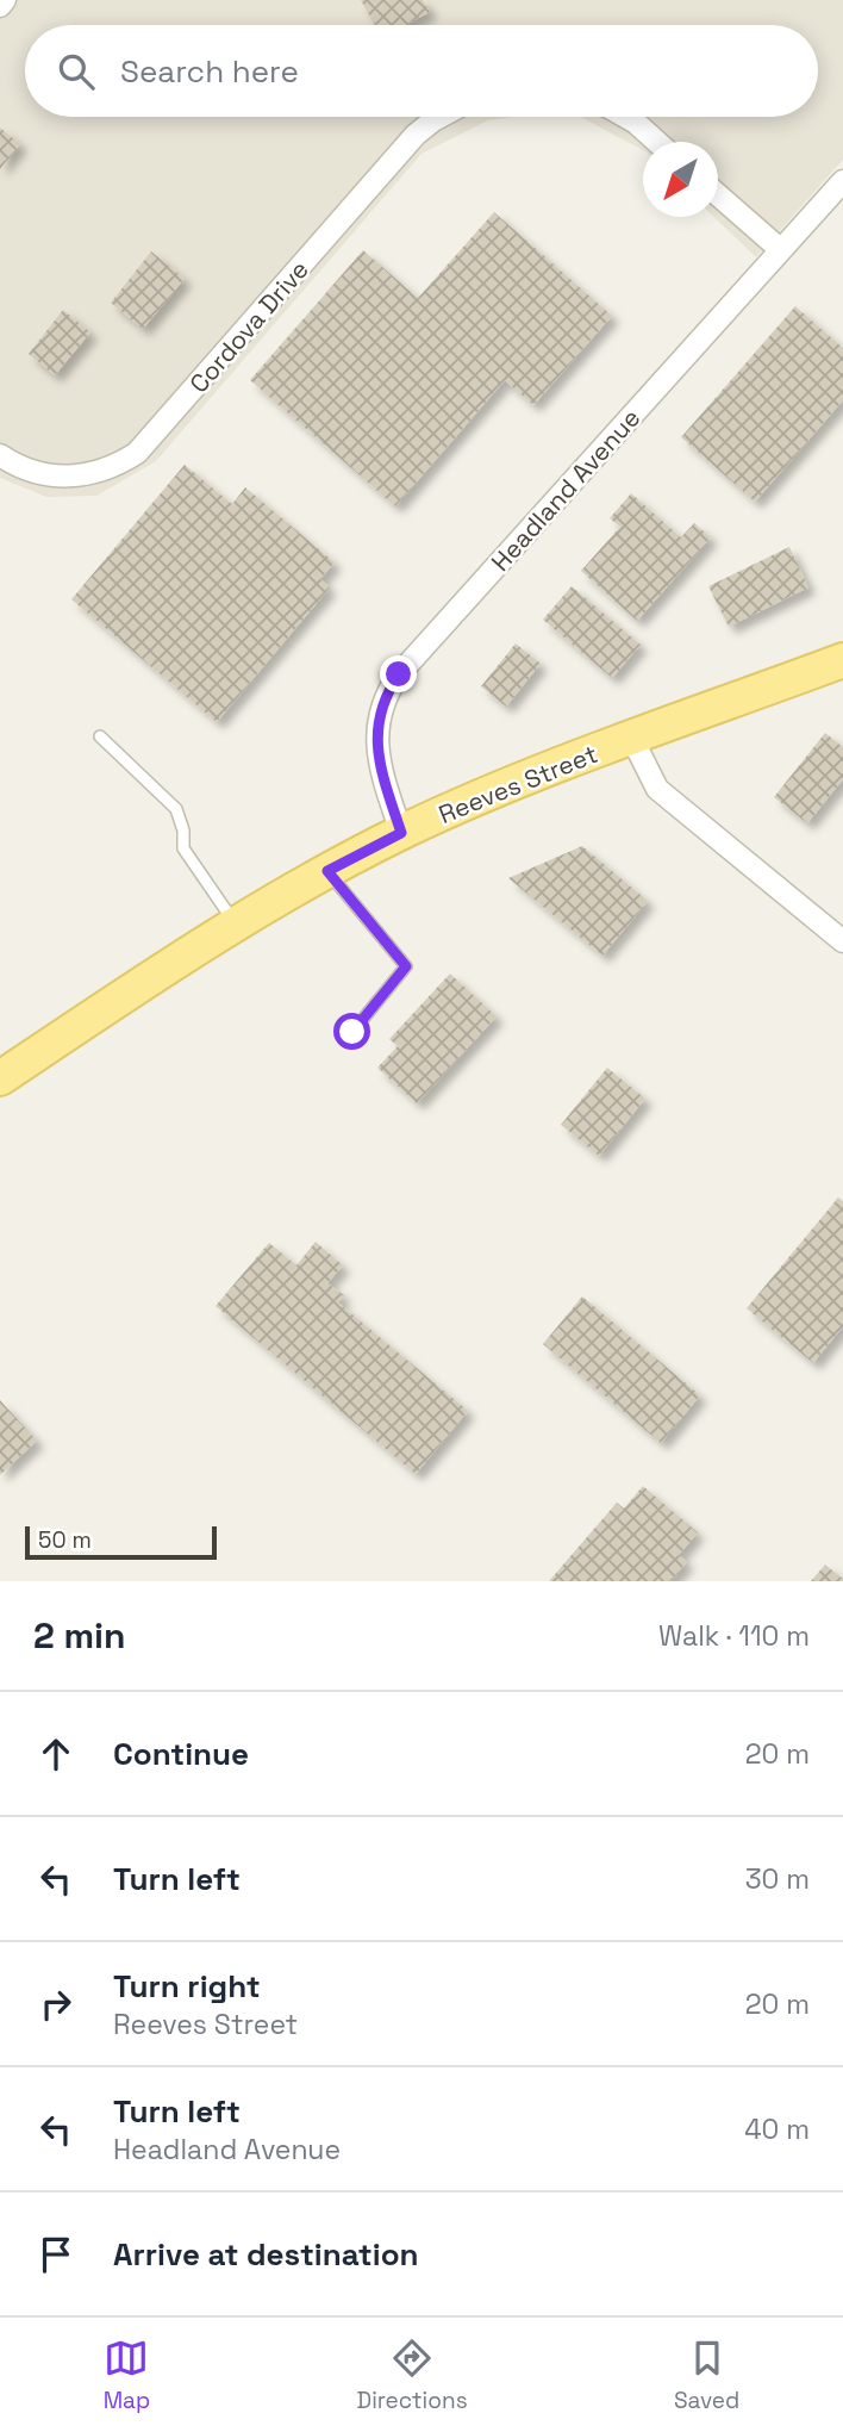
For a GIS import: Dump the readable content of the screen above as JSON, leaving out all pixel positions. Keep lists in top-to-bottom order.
{
  "streets": {
    "main road": ["Reeves Street"],
    "street": ["Cordova Drive", "Headland Avenue"]
  },
  "crossings": [
    ["Headland Avenue", "Reeves Street"]
  ],
  "scale_bar": "50 m",
  "north": "bottom left",
  "page": {
    "search": "Search here",
    "scale": "50 m",
    "heading": ["2 min", "Walk · 110 m"],
    "list": [
      ["Continue", "20 m"],
      ["Turn left", "30 m"],
      ["Turn right", "Reeves Street", "20 m"],
      ["Turn left", "Headland Avenue", "40 m"],
      "Arrive at destination"
    ],
    "nav": ["Map", "Directions", "Saved"]
  }
}
